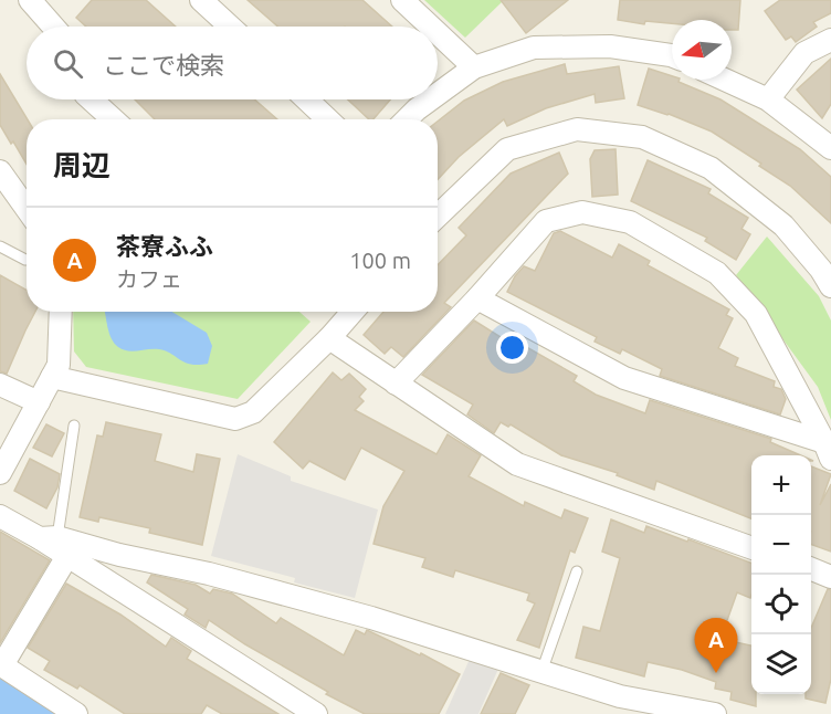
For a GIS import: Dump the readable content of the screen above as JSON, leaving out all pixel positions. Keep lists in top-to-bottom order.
{
  "north": "left",
  "page": {
    "search": "ここで検索",
    "heading": "周辺",
    "list": [
      {
        "mark": "A",
        "name": "茶寮ふふ",
        "note": "カフェ",
        "value": "100 m"
      }
    ],
    "map_buttons": ["+", "−"],
    "pins": "A"
  }
}
